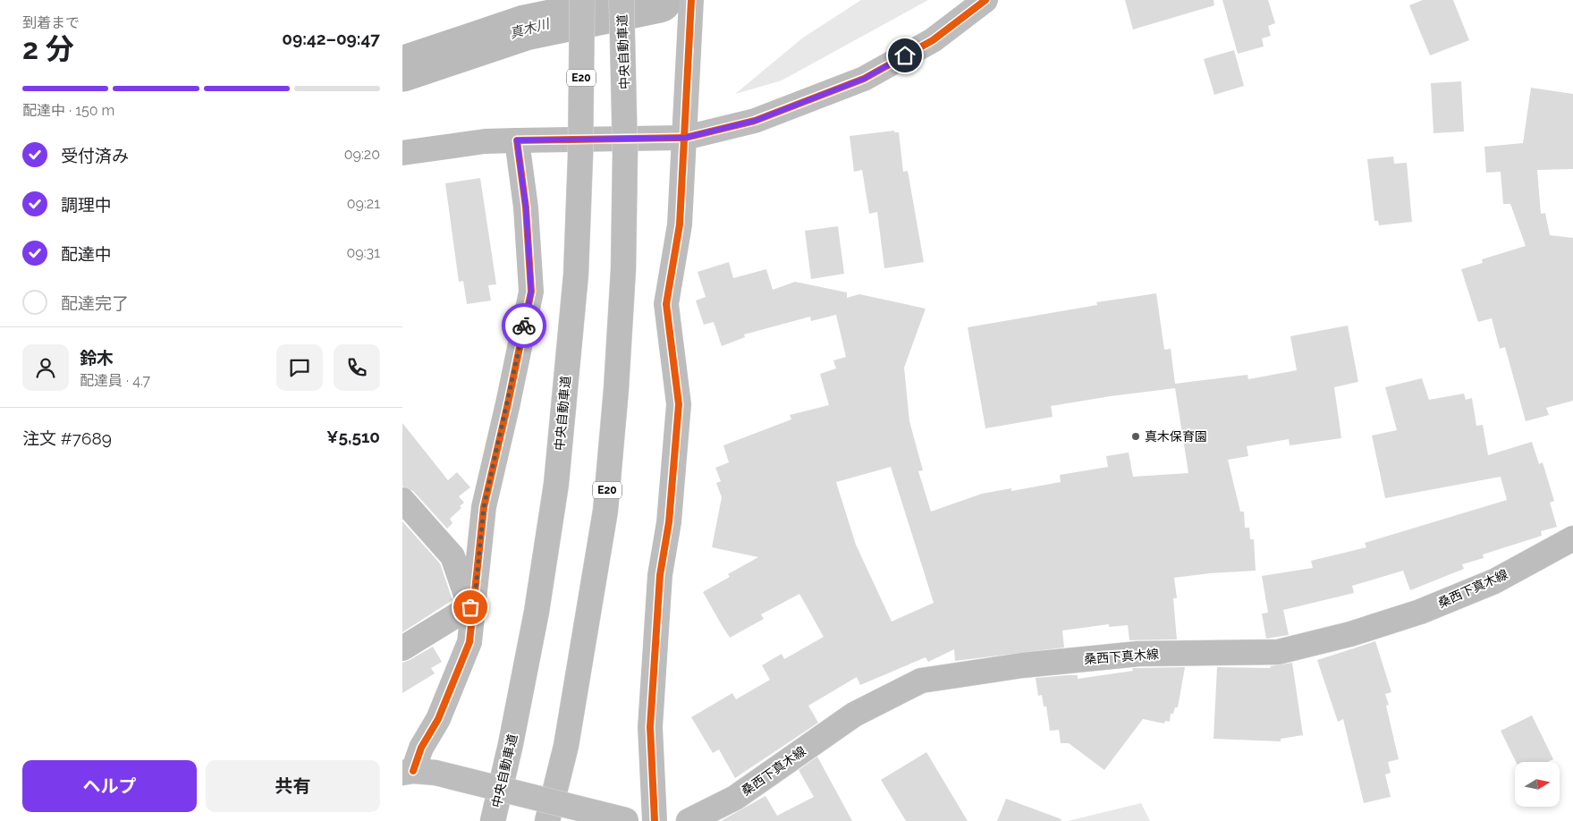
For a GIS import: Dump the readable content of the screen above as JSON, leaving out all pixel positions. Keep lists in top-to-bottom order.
{
  "streets": {
    "main road": ["中央自動車道", "E20", "桑西下真木線"]
  },
  "water": ["真木川"],
  "places": ["真木保育園"],
  "north": "right",
  "page": {
    "heading": ["2 分", "到着まで", "09:42–09:47"],
    "panel": [
      "鈴木",
      "配達員 · 4.7",
      "注文 #7689",
      "¥5,510"
    ],
    "bar": "配達中 · 150 m",
    "list": [
      ["受付済み", "09:20"],
      ["調理中", "09:21"],
      ["配達中", "09:31"],
      "配達完了"
    ],
    "buttons": ["ヘルプ", "共有"]
  }
}
